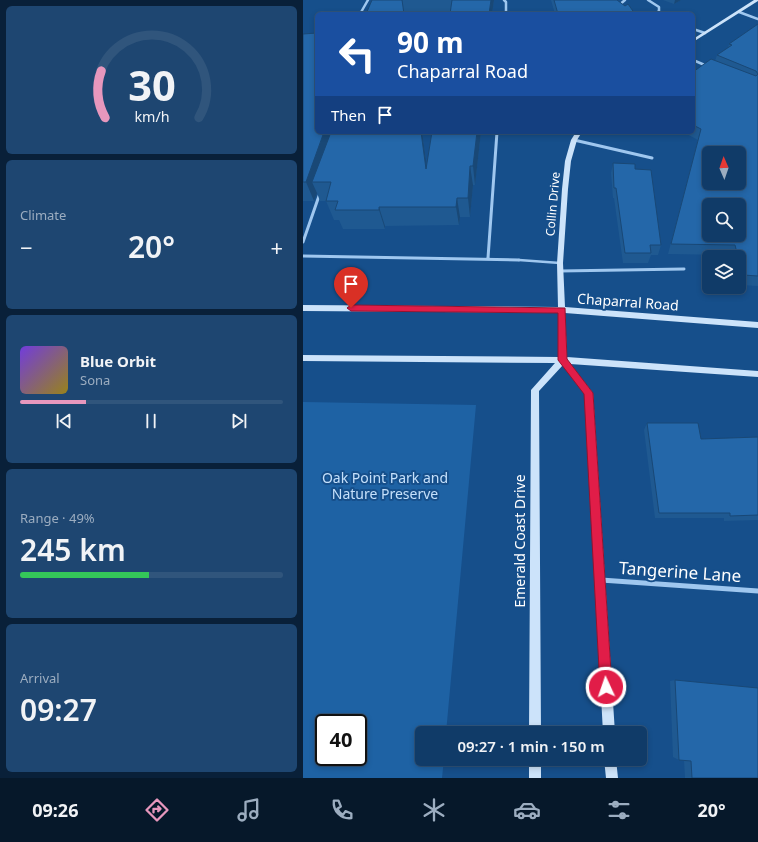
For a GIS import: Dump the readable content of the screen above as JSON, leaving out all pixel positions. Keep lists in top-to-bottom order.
{
  "streets": {
    "street": [
      "Collin Drive",
      "Chaparral Road",
      "Emerald Coast Drive",
      "Tangerine Lane"
    ]
  },
  "crossings": [
    ["Collin Drive", "Chaparral Road"]
  ],
  "parks": ["Oak Point Park and Nature Preserve"],
  "north": "top",
  "page": {
    "turn": ["90 m", "Chaparral Road"],
    "then": "Then",
    "tile": [
      "Climate",
      ["Range · 49%", "245 km"],
      ["Arrival", "09:27"]
    ],
    "heat": ["−", "20°", "+"],
    "song": ["Blue Orbit", "Sona"],
    "limit": "40",
    "trip": "09:27 · 1 min · 150 m",
    "tabs": ["09:26", "20°"],
    "gauge": ["30", "km/h"]
  }
}
